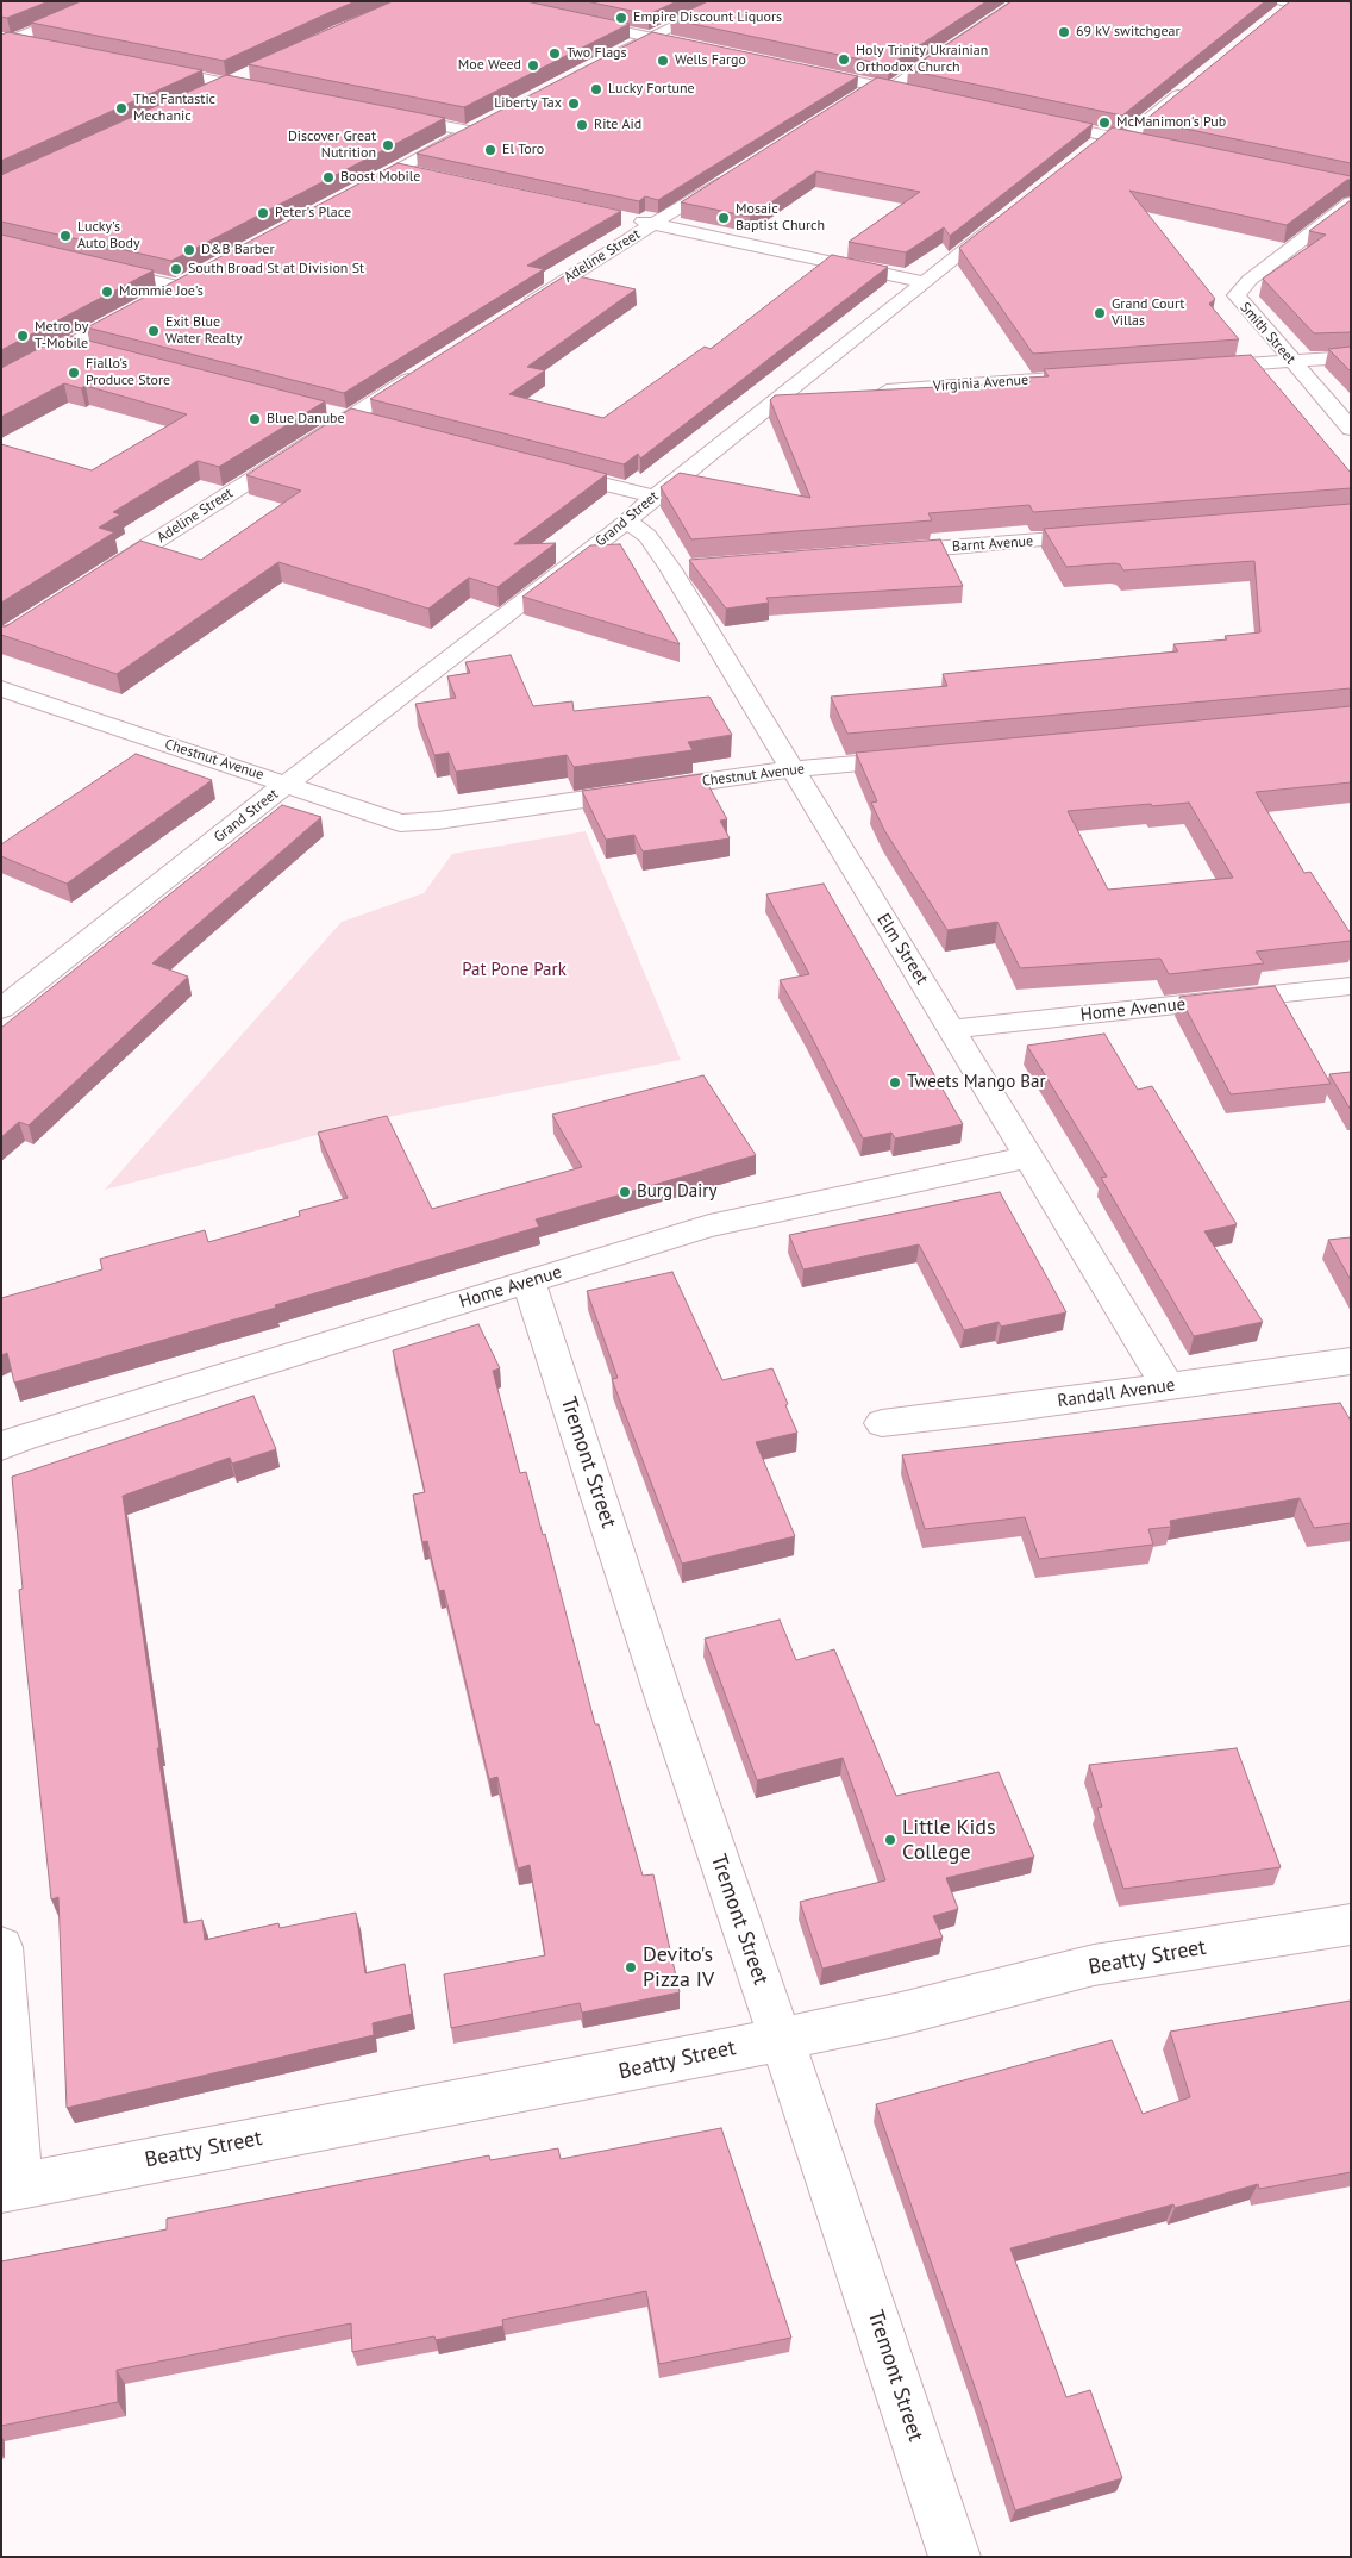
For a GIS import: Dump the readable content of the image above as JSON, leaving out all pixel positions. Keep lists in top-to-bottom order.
{
  "streets": {
    "street": [
      "Adeline Street",
      "Smith Street",
      "Virginia Avenue",
      "Grand Street",
      "Barnt Avenue",
      "Chestnut Avenue",
      "Elm Street",
      "Home Avenue",
      "Randall Avenue",
      "Tremont Street",
      "Beatty Street"
    ]
  },
  "crossings": [
    ["Grand Street", "Chestnut Avenue"],
    ["Grand Street", "Elm Street"],
    ["Chestnut Avenue", "Elm Street"],
    ["Elm Street", "Home Avenue"],
    ["Elm Street", "Randall Avenue"],
    ["Home Avenue", "Tremont Street"],
    ["Tremont Street", "Beatty Street"]
  ],
  "parks": ["Pat Pone Park"],
  "places": [
    "Empire Discount Liquors",
    "69 kV switchgear",
    "Two Flags",
    "Holy Trinity Ukrainian Orthodox Church",
    "Wells Fargo",
    "Moe Weed",
    "Lucky Fortune",
    "Liberty Tax",
    "The Fantastic Mechanic",
    "McManimon's Pub",
    "Rite Aid",
    "Discover Great Nutrition",
    "El Toro",
    "Boost Mobile",
    "Peter's Place",
    "Mosaic Baptist Church",
    "Lucky's Auto Body",
    "D&B Barber",
    "South Broad St at Division St",
    "Mommie Joe's",
    "Grand Court Villas",
    "Exit Blue Water Realty",
    "Metro by T-Mobile",
    "Fiallo's Produce Store",
    "Blue Danube",
    "Tweets Mango Bar",
    "Burg Dairy",
    "Little Kids College",
    "Devito's Pizza IV"
  ]
}
